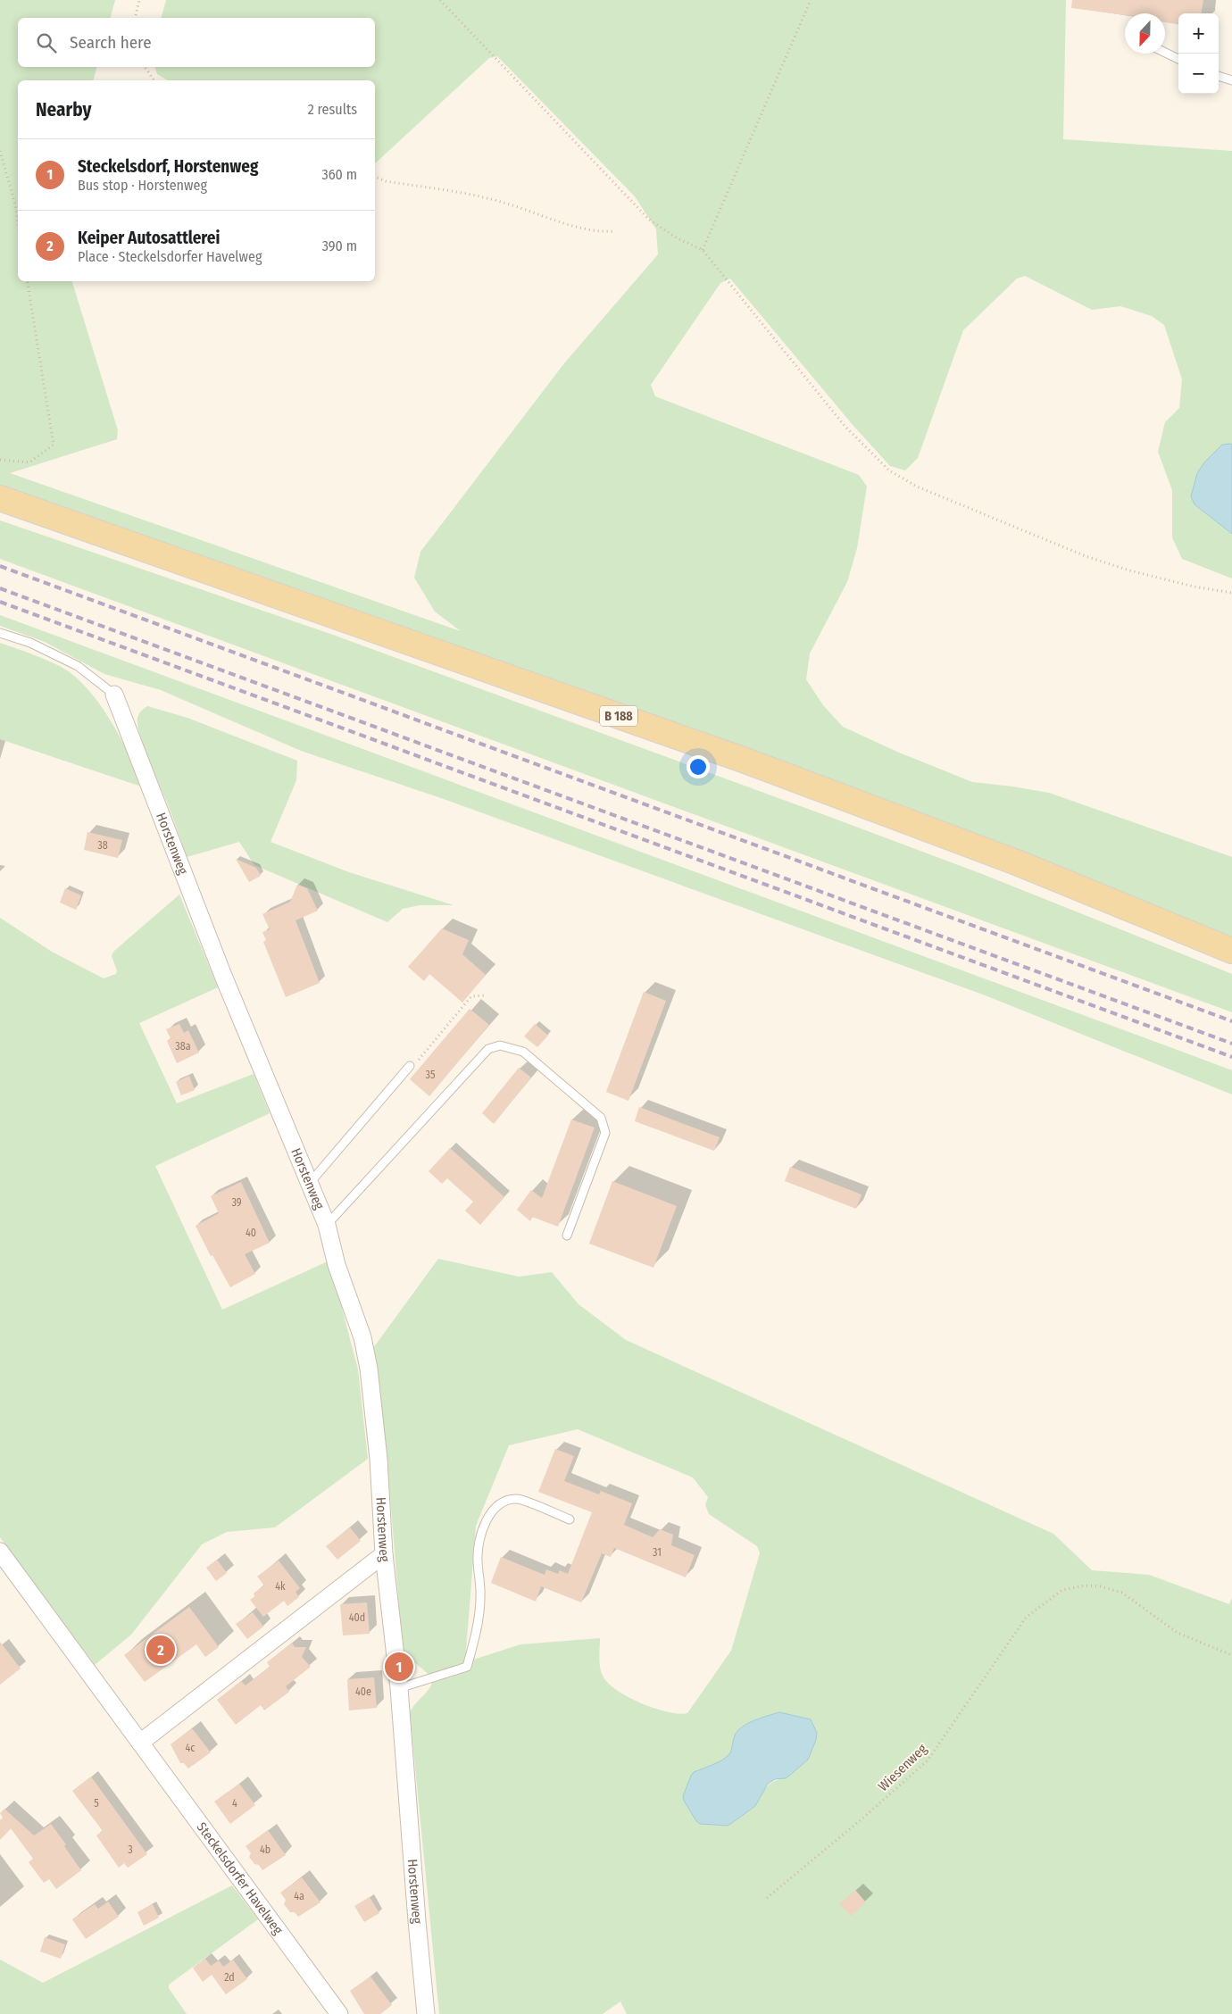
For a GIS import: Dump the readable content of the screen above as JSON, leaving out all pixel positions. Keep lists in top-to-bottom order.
{
  "streets": {
    "main road": ["B 188"],
    "street": ["Horstenweg", "Steckelsdorfer Havelweg"],
    "path": ["Wiesenweg"]
  },
  "house_numbers": [
    "38",
    "38a",
    "35",
    "39",
    "40",
    "31",
    "4k",
    "40d",
    "40e",
    "4c",
    "5",
    "4",
    "3",
    "4b",
    "4a",
    "2d"
  ],
  "north": "bottom",
  "page": {
    "map_buttons": ["+", "−"],
    "search": "Search here",
    "heading": ["Nearby", "2 results"],
    "list": [
      {
        "mark": "1",
        "name": "Steckelsdorf, Horstenweg",
        "note": "Bus stop · Horstenweg",
        "value": "360 m"
      },
      {
        "mark": "2",
        "name": "Keiper Autosattlerei",
        "note": "Place · Steckelsdorfer Havelweg",
        "value": "390 m"
      }
    ],
    "pins": ["2", "1"]
  }
}
